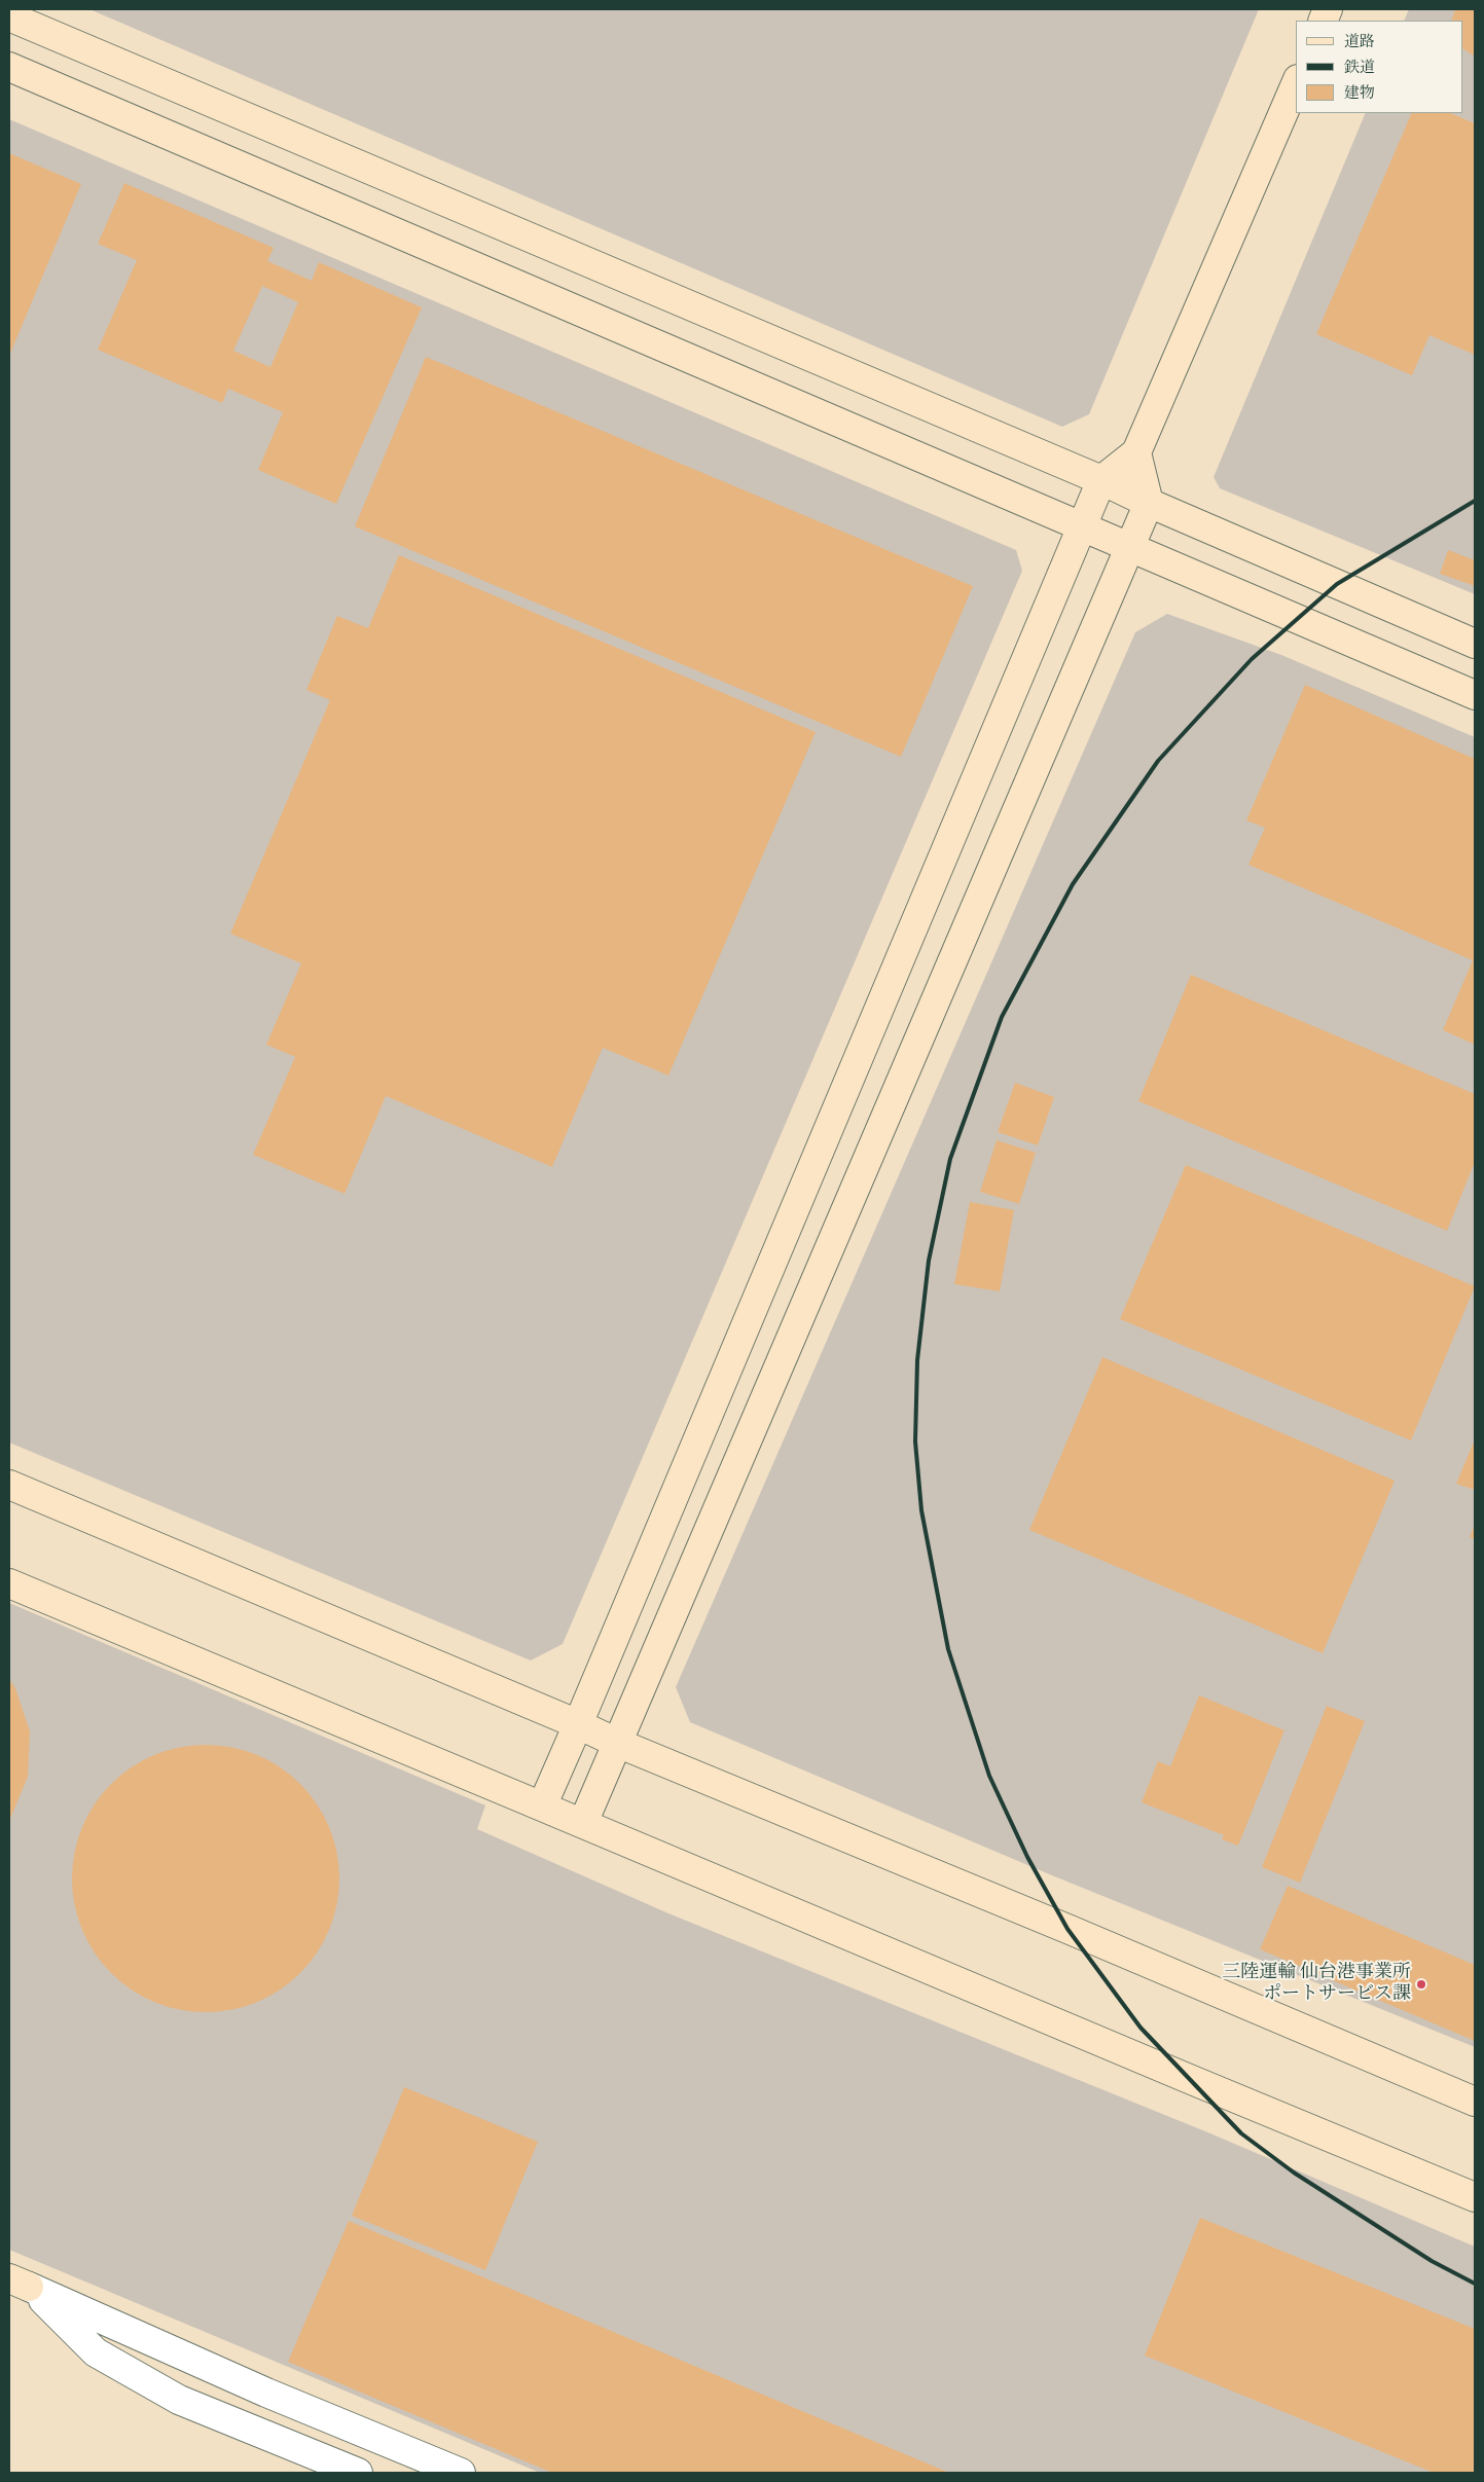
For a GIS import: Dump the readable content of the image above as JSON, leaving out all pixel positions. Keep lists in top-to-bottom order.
{
  "places": ["三陸運輸 仙台港事業所 ポートサービス課"],
  "legend": ["道路", "鉄道", "建物"]
}
